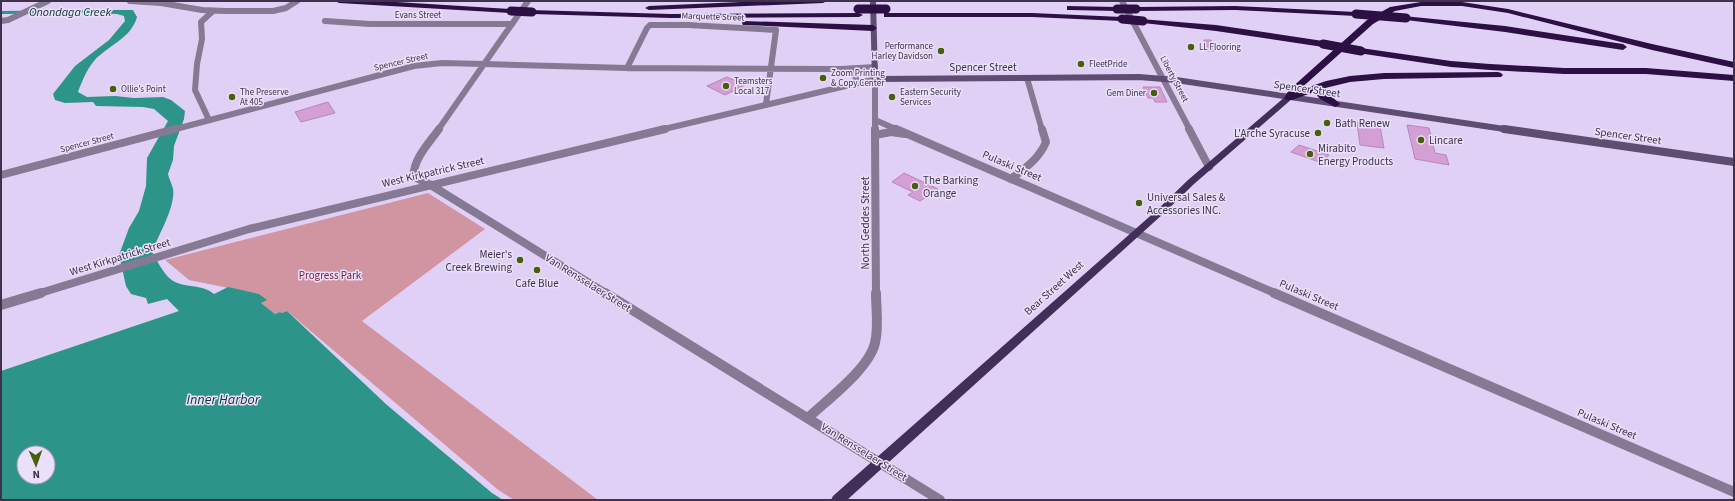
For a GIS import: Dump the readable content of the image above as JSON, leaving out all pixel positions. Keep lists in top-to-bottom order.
{
  "streets": {
    "main road": ["Spencer Street", "North Geddes Street", "Bear Street West"],
    "street": [
      "Evans Street",
      "Marquette Street",
      "Liberty Street",
      "Pulaski Street",
      "West Kirkpatrick Street",
      "Van Rensselaer Street"
    ]
  },
  "crossings": [
    ["Evans Street", "Van Rensselaer Street"],
    ["Marquette Street", "Spencer Street"],
    ["Spencer Street", "Liberty Street"],
    ["Spencer Street", "West Kirkpatrick Street"],
    ["Spencer Street", "North Geddes Street"],
    ["Spencer Street", "Van Rensselaer Street"],
    ["Spencer Street", "Bear Street West"],
    ["Liberty Street", "Bear Street West"],
    ["Pulaski Street", "North Geddes Street"],
    ["Pulaski Street", "Bear Street West"],
    ["West Kirkpatrick Street", "North Geddes Street"],
    ["West Kirkpatrick Street", "Van Rensselaer Street"],
    ["North Geddes Street", "Van Rensselaer Street"],
    ["Van Rensselaer Street", "Bear Street West"]
  ],
  "water": ["Onondaga Creek", "Inner Harbor"],
  "parks": ["Progress Park"],
  "places": [
    "LL Flooring",
    "Performance Harley Davidson",
    "FleetPride",
    "Zoom Printing & Copy Center",
    "Teamsters Local 317",
    "Ollie's Point",
    "Gem Diner",
    "The Preserve At 405",
    "Eastern Security Services",
    "Bath Renew",
    "L'Arche Syracuse",
    "Lincare",
    "Mirabito Energy Products",
    "The Barking Orange",
    "Universal Sales & Accessories INC.",
    "Meier's Creek Brewing",
    "Cafe Blue"
  ],
  "north": "bottom"
}
